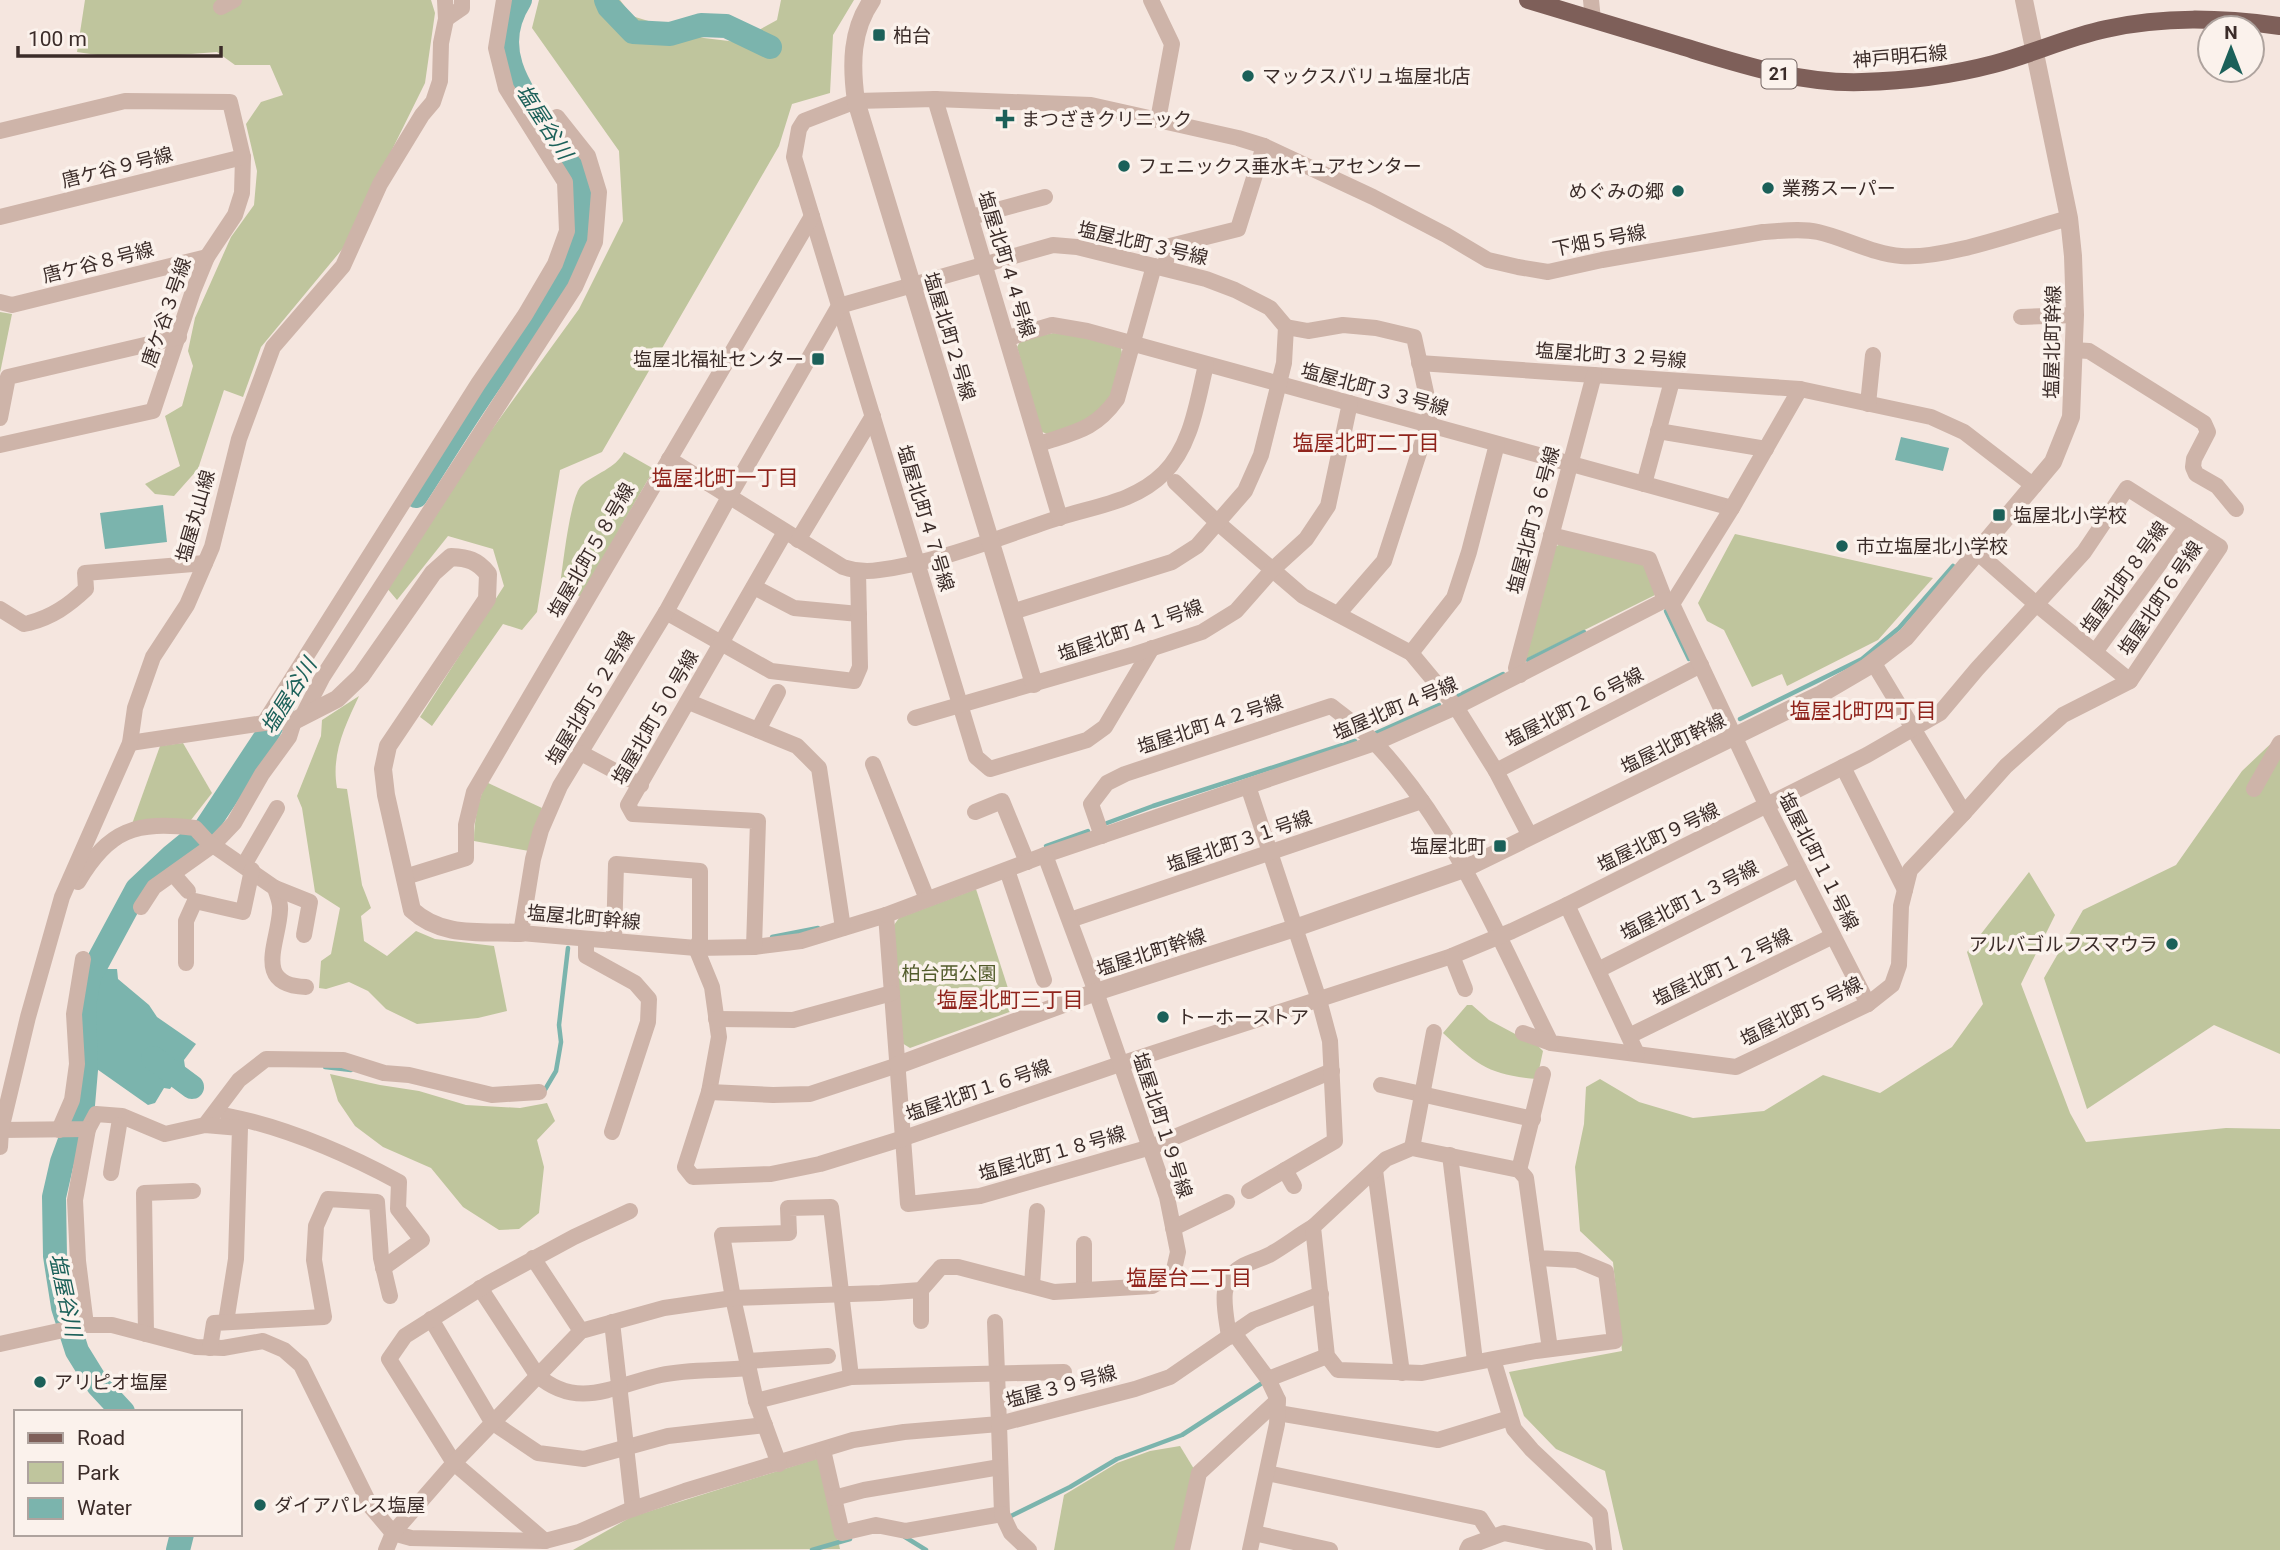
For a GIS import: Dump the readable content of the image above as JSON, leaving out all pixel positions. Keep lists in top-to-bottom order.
{
  "streets": {
    "main road": ["神戸明石線", "21"],
    "street": [
      "唐ケ谷９号線",
      "下畑５号線",
      "塩屋北町３号線",
      "唐ケ谷８号線",
      "塩屋北町４４号線",
      "唐ケ谷３号線",
      "塩屋北町２号線",
      "塩屋北町幹線",
      "塩屋北町３２号線",
      "塩屋北町３３号線",
      "塩屋丸山線",
      "塩屋北町４７号線",
      "塩屋北町３６号線",
      "塩屋北町５８号線",
      "塩屋北町８号線",
      "塩屋北町６号線",
      "塩屋北町４１号線",
      "塩屋北町５２号線",
      "塩屋北町２６号線",
      "塩屋北町４号線",
      "塩屋北町５０号線",
      "塩屋北町４２号線",
      "塩屋北町９号線",
      "塩屋北町３１号線",
      "塩屋北町１１号線",
      "塩屋北町１３号線",
      "塩屋北町１２号線",
      "塩屋北町５号線",
      "塩屋北町１６号線",
      "塩屋北町１９号線",
      "塩屋北町１８号線",
      "塩屋３９号線"
    ]
  },
  "crossings": [
    ["神戸明石線", "塩屋北町幹線"],
    ["唐ケ谷９号線", "唐ケ谷３号線"],
    ["下畑５号線", "塩屋北町４４号線"],
    ["下畑５号線", "塩屋北町幹線"],
    ["塩屋北町３号線", "塩屋北町４４号線"],
    ["塩屋北町３号線", "塩屋北町２号線"],
    ["塩屋北町３号線", "塩屋北町４７号線"],
    ["唐ケ谷８号線", "唐ケ谷３号線"],
    ["塩屋北町４４号線", "塩屋北町３３号線"],
    ["塩屋北町２号線", "塩屋北町４７号線"],
    ["塩屋北町２号線", "塩屋北町４１号線"],
    ["塩屋北町幹線", "塩屋北町３２号線"],
    ["塩屋北町幹線", "塩屋丸山線"],
    ["塩屋北町幹線", "塩屋北町５８号線"],
    ["塩屋北町幹線", "塩屋北町５２号線"],
    ["塩屋北町幹線", "塩屋北町４号線"],
    ["塩屋北町幹線", "塩屋北町５０号線"],
    ["塩屋北町幹線", "塩屋北町１１号線"],
    ["塩屋北町幹線", "塩屋北町１６号線"],
    ["塩屋北町幹線", "塩屋北町１９号線"],
    ["塩屋北町幹線", "塩屋北町１８号線"],
    ["塩屋北町３２号線", "塩屋北町３６号線"],
    ["塩屋北町３３号線", "塩屋北町３６号線"],
    ["塩屋北町３３号線", "塩屋北町４１号線"],
    ["塩屋北町４７号線", "塩屋北町５８号線"],
    ["塩屋北町４７号線", "塩屋北町４１号線"],
    ["塩屋北町４７号線", "塩屋北町５０号線"],
    ["塩屋北町３６号線", "塩屋北町４号線"],
    ["塩屋北町３６号線", "塩屋北町１１号線"],
    ["塩屋北町８号線", "塩屋北町６号線"],
    ["塩屋北町６号線", "塩屋北町９号線"],
    ["塩屋北町６号線", "塩屋北町５号線"],
    ["塩屋北町２６号線", "塩屋北町４号線"],
    ["塩屋北町２６号線", "塩屋北町１１号線"],
    ["塩屋北町４号線", "塩屋北町４２号線"],
    ["塩屋北町４号線", "塩屋北町１１号線"],
    ["塩屋北町４号線", "塩屋北町１９号線"],
    ["塩屋北町９号線", "塩屋北町１１号線"],
    ["塩屋北町９号線", "塩屋北町１６号線"],
    ["塩屋北町３１号線", "塩屋北町１９号線"],
    ["塩屋北町１１号線", "塩屋北町１３号線"],
    ["塩屋北町１１号線", "塩屋北町１２号線"],
    ["塩屋北町１１号線", "塩屋北町５号線"],
    ["塩屋北町１６号線", "塩屋北町１９号線"],
    ["塩屋北町１６号線", "塩屋北町１８号線"],
    ["塩屋北町１９号線", "塩屋北町１８号線"]
  ],
  "districts": [
    "塩屋北町二丁目",
    "塩屋北町一丁目",
    "塩屋北町四丁目",
    "塩屋北町三丁目",
    "塩屋台二丁目"
  ],
  "water": ["塩屋谷川"],
  "parks": ["柏台西公園"],
  "places": {
    "transit": [
      "柏台",
      "塩屋北福祉センター",
      "塩屋北小学校",
      "塩屋北町"
    ],
    "other": [
      "マックスバリュ塩屋北店",
      "フェニックス垂水キュアセンター",
      "業務スーパー",
      "めぐみの郷",
      "市立塩屋北小学校",
      "アルバゴルフスマウラ",
      "トーホーストア",
      "アリピオ塩屋",
      "ダイアパレス塩屋"
    ],
    "health": ["まつざきクリニック"]
  },
  "legend": ["Road", "Park", "Water"],
  "scale_bar": "100 m",
  "north": "top"
}
